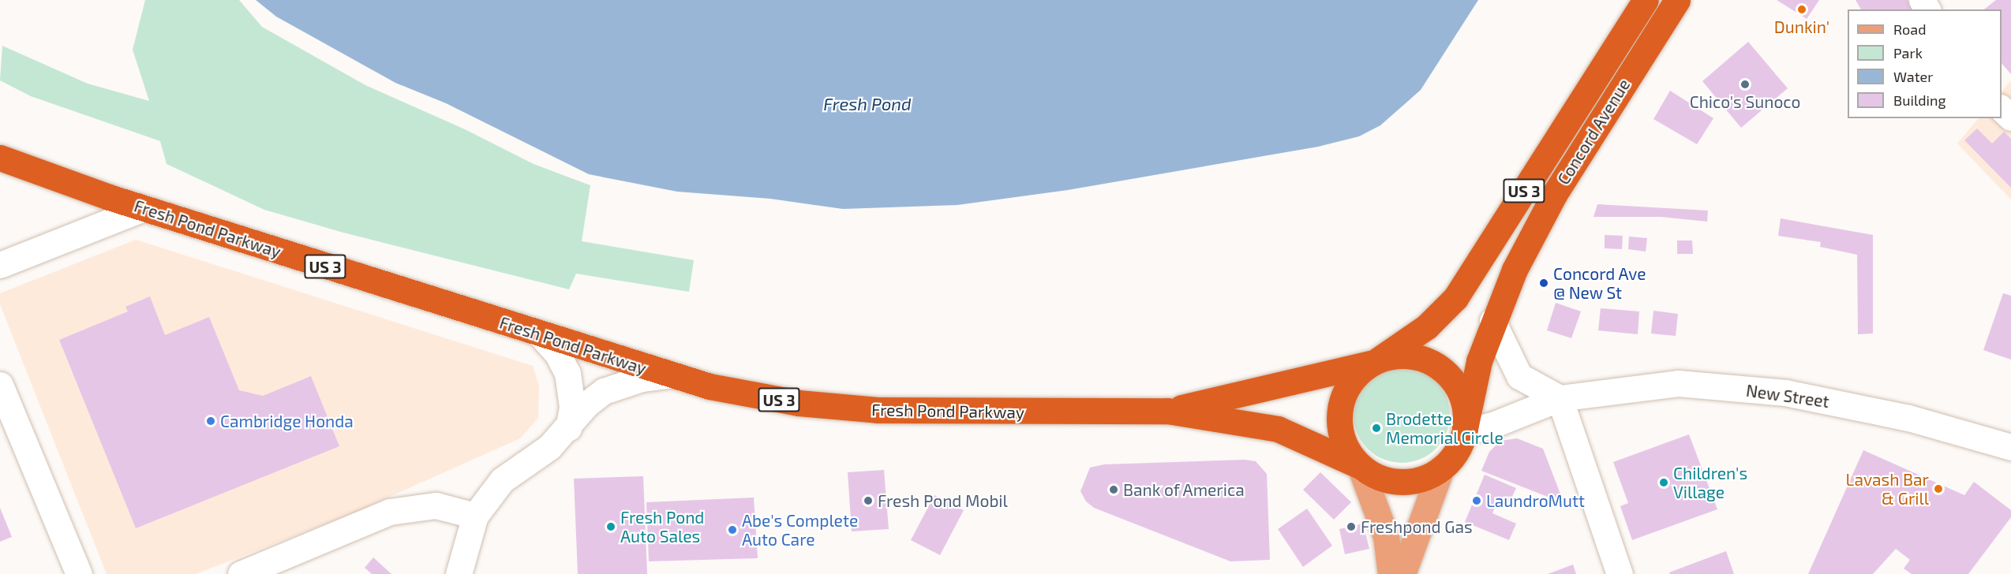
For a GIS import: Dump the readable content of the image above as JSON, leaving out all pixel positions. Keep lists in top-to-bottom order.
{
  "streets": {
    "highway": ["Concord Avenue", "US 3", "Fresh Pond Parkway"],
    "street": ["New Street"]
  },
  "crossings": [
    ["Concord Avenue", "US 3"],
    ["Concord Avenue", "Fresh Pond Parkway"],
    ["Concord Avenue", "New Street"],
    ["US 3", "Fresh Pond Parkway"],
    ["US 3", "New Street"],
    ["Fresh Pond Parkway", "New Street"]
  ],
  "water": ["Fresh Pond"],
  "places": [
    "Dunkin'",
    "Chico's Sunoco",
    "Concord Ave @ New St",
    "Cambridge Honda",
    "Brodette Memorial Circle",
    "Children's Village",
    "Lavash Bar & Grill",
    "Bank of America",
    "Fresh Pond Mobil",
    "LaundroMutt",
    "Fresh Pond Auto Sales",
    "Freshpond Gas",
    "Abe's Complete Auto Care"
  ],
  "legend": [
    "Road",
    "Park",
    "Water",
    "Building"
  ]
}
